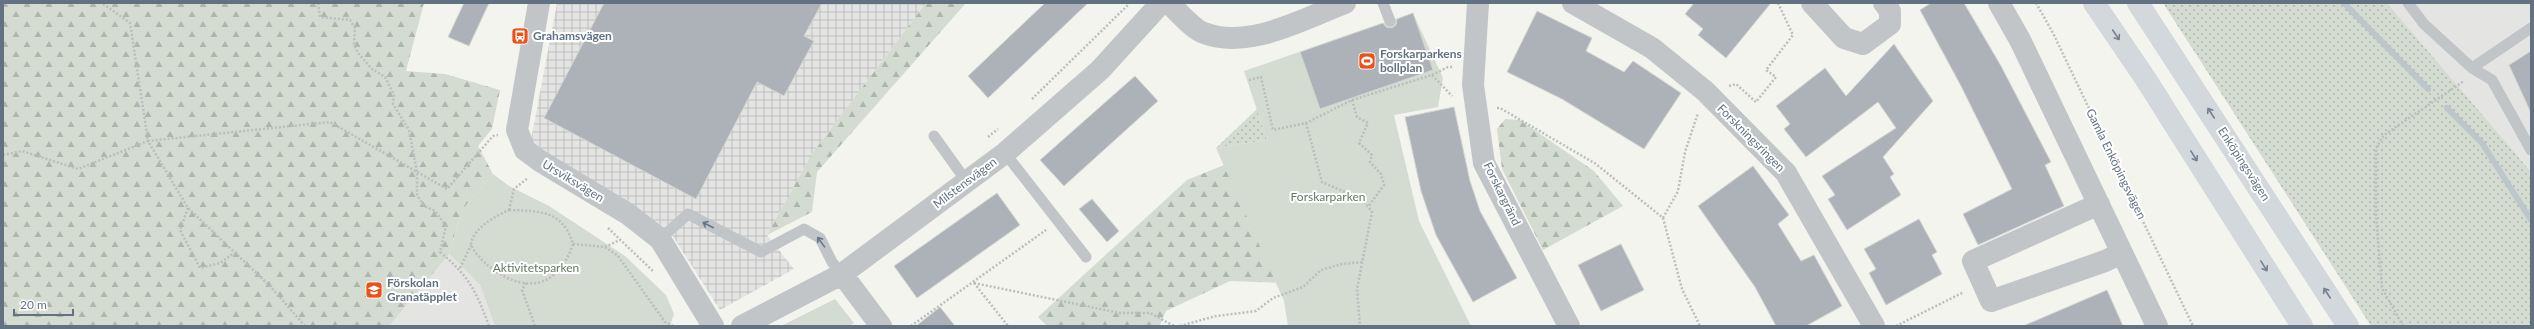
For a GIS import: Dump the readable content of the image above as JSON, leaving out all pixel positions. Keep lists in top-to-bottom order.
{
  "streets": {
    "main road": ["Enköpingsvägen"],
    "street": [
      "Forskningsringen",
      "Ursviksvägen",
      "Milstensvägen",
      "Forskargränd"
    ],
    "path": ["Gamla Enköpingsvägen"]
  },
  "parks": ["Forskarparken", "Aktivitetsparken"],
  "places": {
    "bus stop": ["Grahamsvägen"],
    "sports": ["Forskarparkens bollplan"],
    "school or university": ["Förskolan Granatäpplet"]
  },
  "scale_bar": "20 m"
}
